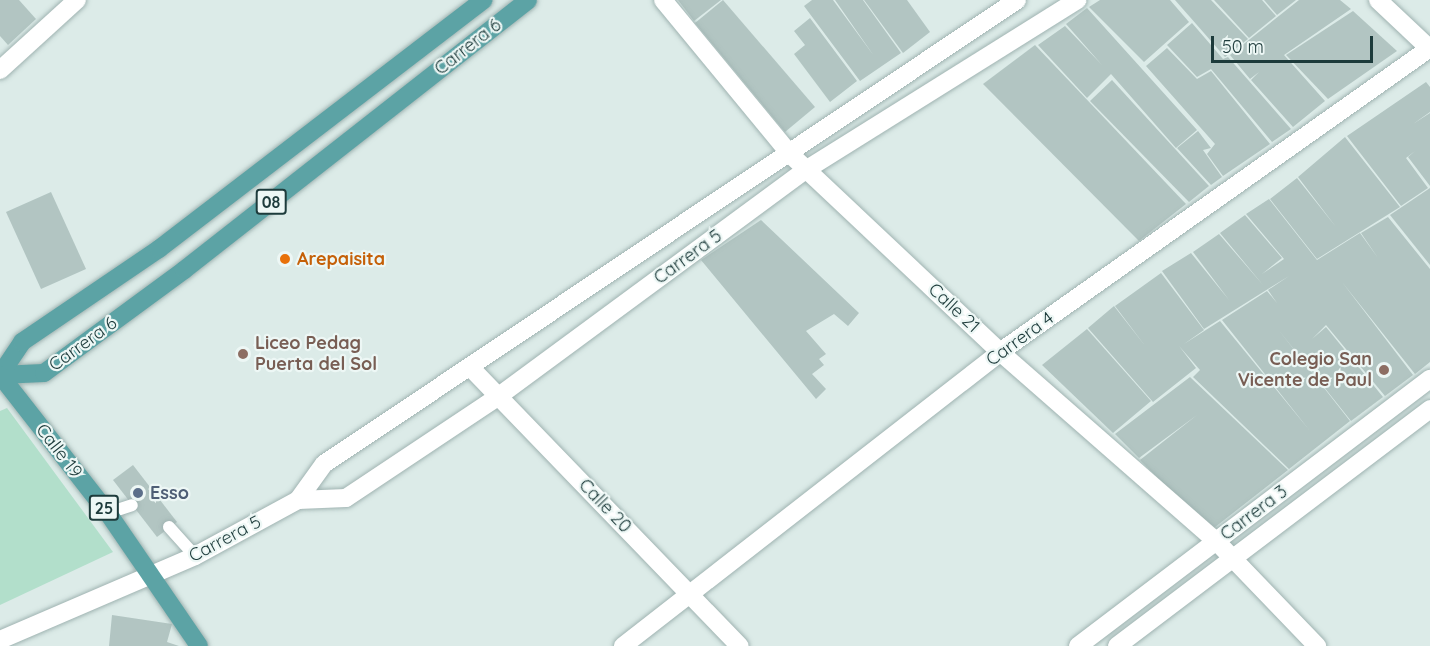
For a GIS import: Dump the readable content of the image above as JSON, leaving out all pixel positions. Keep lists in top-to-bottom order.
{
  "streets": {
    "main road": [
      "Carrera 6",
      "08",
      "Calle 19",
      "25"
    ],
    "street": [
      "Carrera 5",
      "Calle 21",
      "Carrera 4",
      "Calle 20",
      "Carrera 3"
    ]
  },
  "crossings": [
    ["Carrera 6", "Calle 19"],
    ["Carrera 5", "Calle 21"],
    ["Carrera 5", "Calle 19"],
    ["Carrera 5", "Calle 20"],
    ["Calle 21", "Carrera 4"],
    ["Calle 21", "Carrera 3"],
    ["Carrera 4", "Calle 20"]
  ],
  "places": [
    "Arepaisita",
    "Liceo Pedag Puerta del Sol",
    "Colegio San Vicente de Paul",
    "Esso"
  ],
  "scale_bar": "50 m"
}
